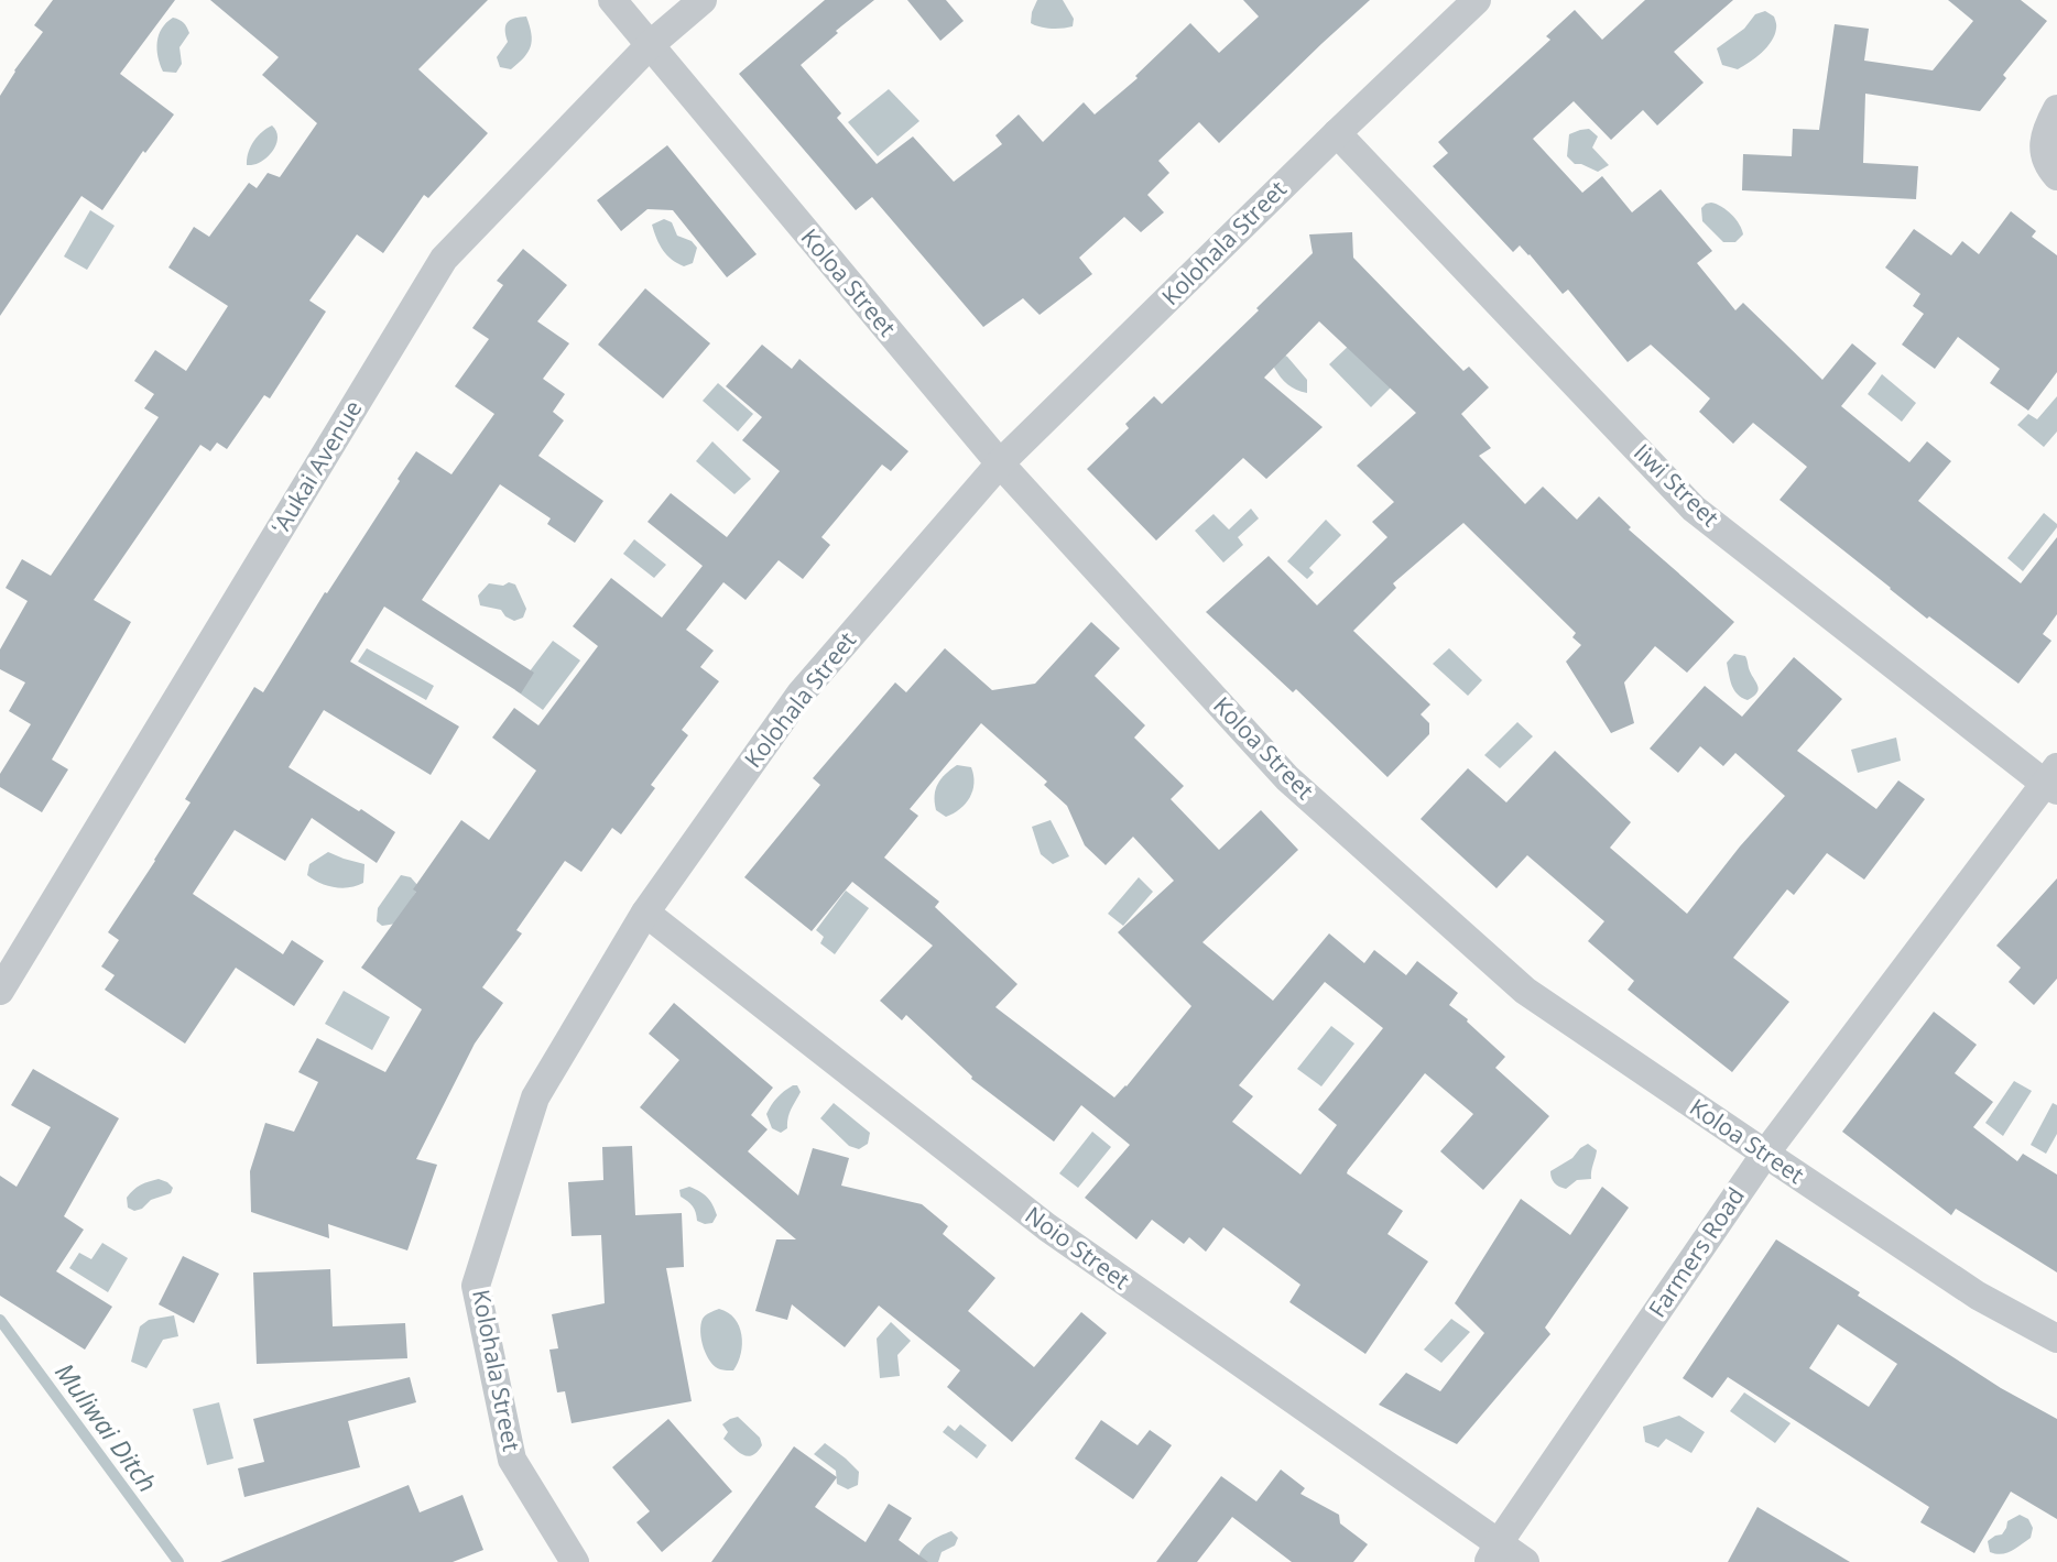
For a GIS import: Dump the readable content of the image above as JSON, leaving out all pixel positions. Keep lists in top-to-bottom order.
{
  "streets": {
    "street": [
      "Kolohala Street",
      "Koloa Street",
      "ʻAukai Avenue",
      "Iiwi Street",
      "Noio Street",
      "Farmers Road"
    ]
  },
  "crossings": [
    ["Kolohala Street", "Koloa Street"],
    ["Kolohala Street", "Iiwi Street"],
    ["Kolohala Street", "Noio Street"],
    ["Koloa Street", "ʻAukai Avenue"],
    ["Koloa Street", "Farmers Road"],
    ["Iiwi Street", "Farmers Road"],
    ["Noio Street", "Farmers Road"]
  ],
  "water": ["Muliwai Ditch"]
}
